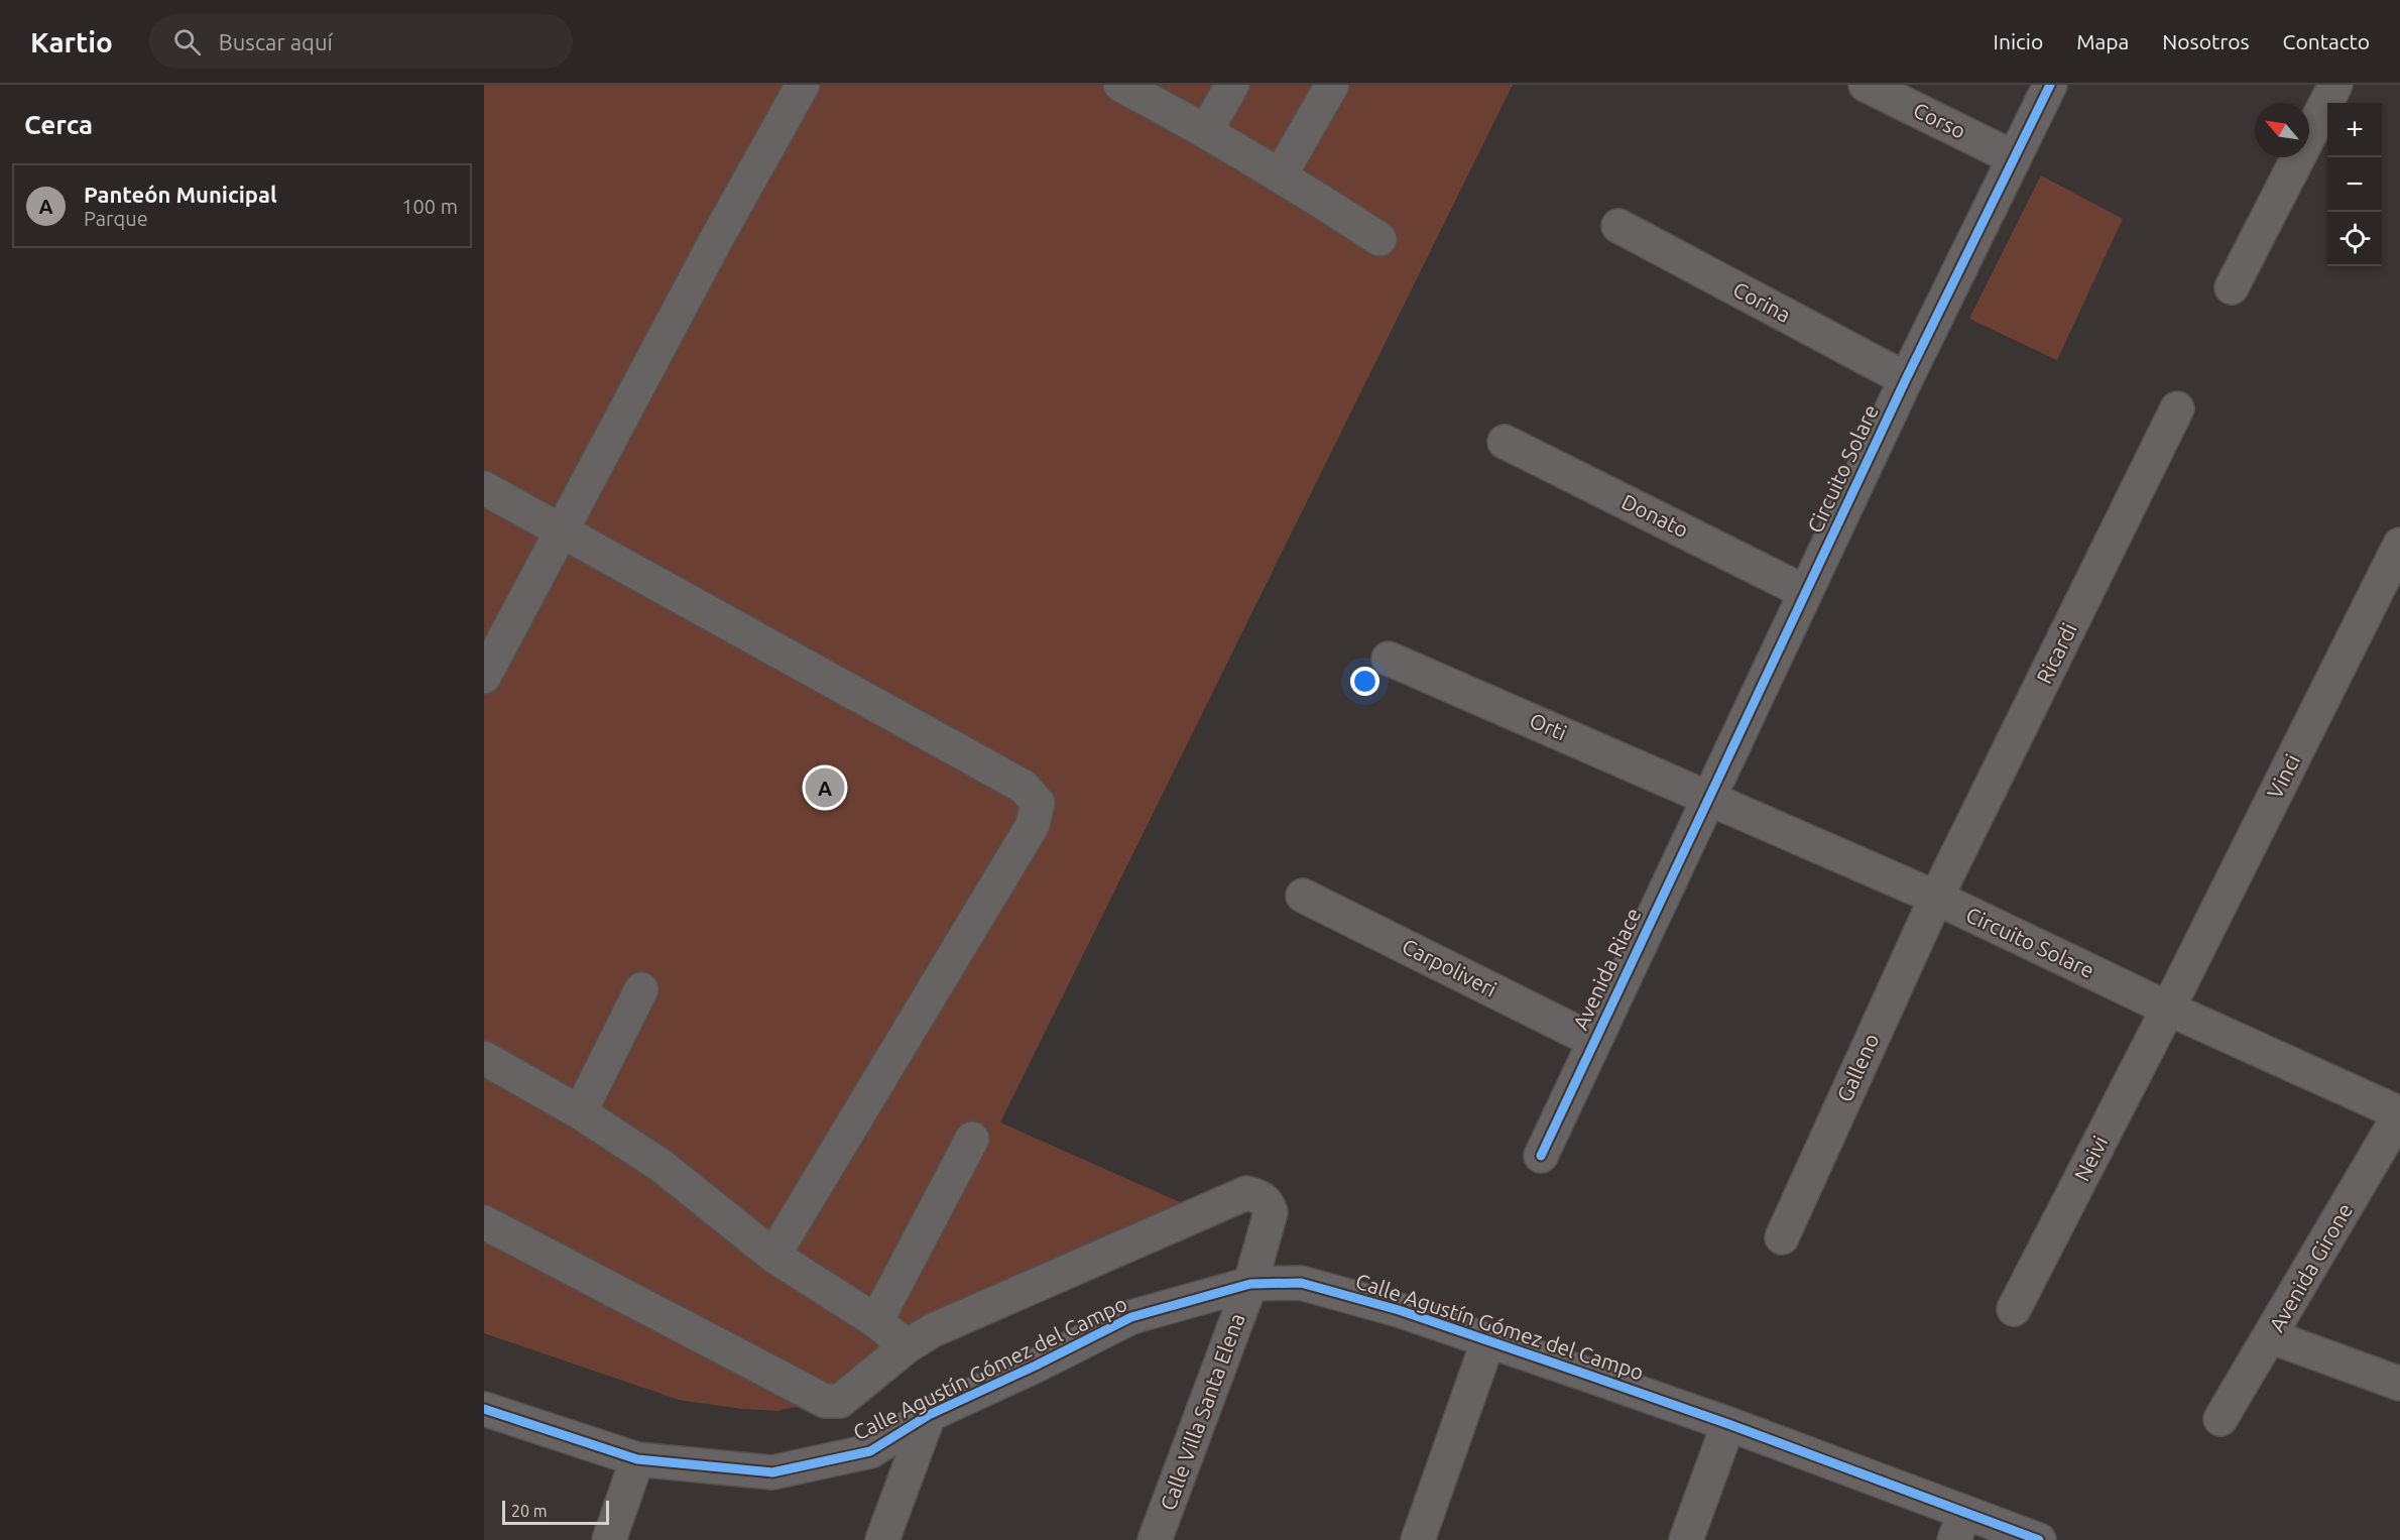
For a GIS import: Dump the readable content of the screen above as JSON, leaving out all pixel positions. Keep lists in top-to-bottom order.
{
  "streets": {
    "street": [
      "Corso",
      "Corina",
      "Circuito Solare",
      "Donato",
      "Ricardi",
      "Orti",
      "Vinci",
      "Carpoliveri",
      "Avenida Riace",
      "Galleno",
      "Neivi",
      "Avenida Girone",
      "Calle Agustín Gómez del Campo",
      "Calle Villa Santa Elena"
    ]
  },
  "crossings": [
    ["Corso", "Circuito Solare"],
    ["Corina", "Circuito Solare"],
    ["Circuito Solare", "Donato"],
    ["Circuito Solare", "Ricardi"],
    ["Circuito Solare", "Orti"],
    ["Circuito Solare", "Vinci"],
    ["Circuito Solare", "Avenida Riace"],
    ["Circuito Solare", "Galleno"],
    ["Circuito Solare", "Neivi"],
    ["Circuito Solare", "Avenida Girone"],
    ["Ricardi", "Galleno"],
    ["Orti", "Avenida Riace"],
    ["Vinci", "Neivi"],
    ["Carpoliveri", "Avenida Riace"],
    ["Calle Agustín Gómez del Campo", "Calle Villa Santa Elena"]
  ],
  "scale_bar": "20 m",
  "north": "top left",
  "page": {
    "header": "Kartio",
    "search": "Buscar aquí",
    "nav": [
      "Inicio",
      "Mapa",
      "Nosotros",
      "Contacto"
    ],
    "heading": "Cerca",
    "map_buttons": ["+", "−"],
    "list": [
      {
        "mark": "A",
        "name": "Panteón Municipal",
        "note": "Parque",
        "value": "100 m"
      }
    ],
    "pins": "A",
    "scale": "20 m"
  }
}
